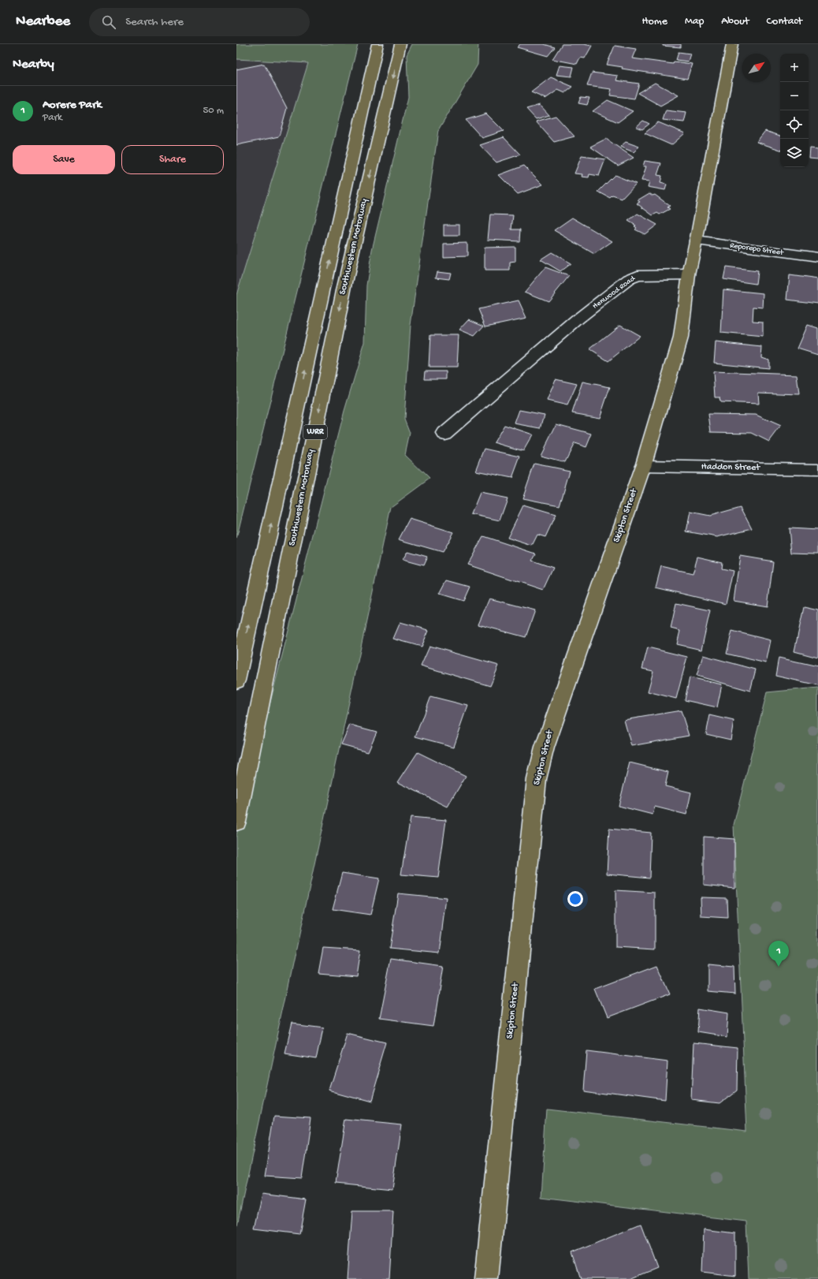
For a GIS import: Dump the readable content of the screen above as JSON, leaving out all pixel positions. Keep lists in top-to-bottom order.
{
  "streets": {
    "main road": ["Southwestern Motorway", "WRR", "Skipton Street"],
    "street": ["Reporepo Street", "Henwood Road", "Haddon Street"]
  },
  "crossings": [
    ["Henwood Road", "Skipton Street"],
    ["Haddon Street", "Skipton Street"]
  ],
  "north": "top right",
  "page": {
    "header": "Nearbee",
    "search": "Search here",
    "nav": [
      "Home",
      "Map",
      "About",
      "Contact"
    ],
    "heading": "Nearby",
    "map_buttons": ["+", "−"],
    "list": [
      {
        "mark": "1",
        "name": "Aorere Park",
        "note": "Park",
        "value": "50 m"
      }
    ],
    "buttons": ["Save", "Share"],
    "pins": "1"
  }
}
